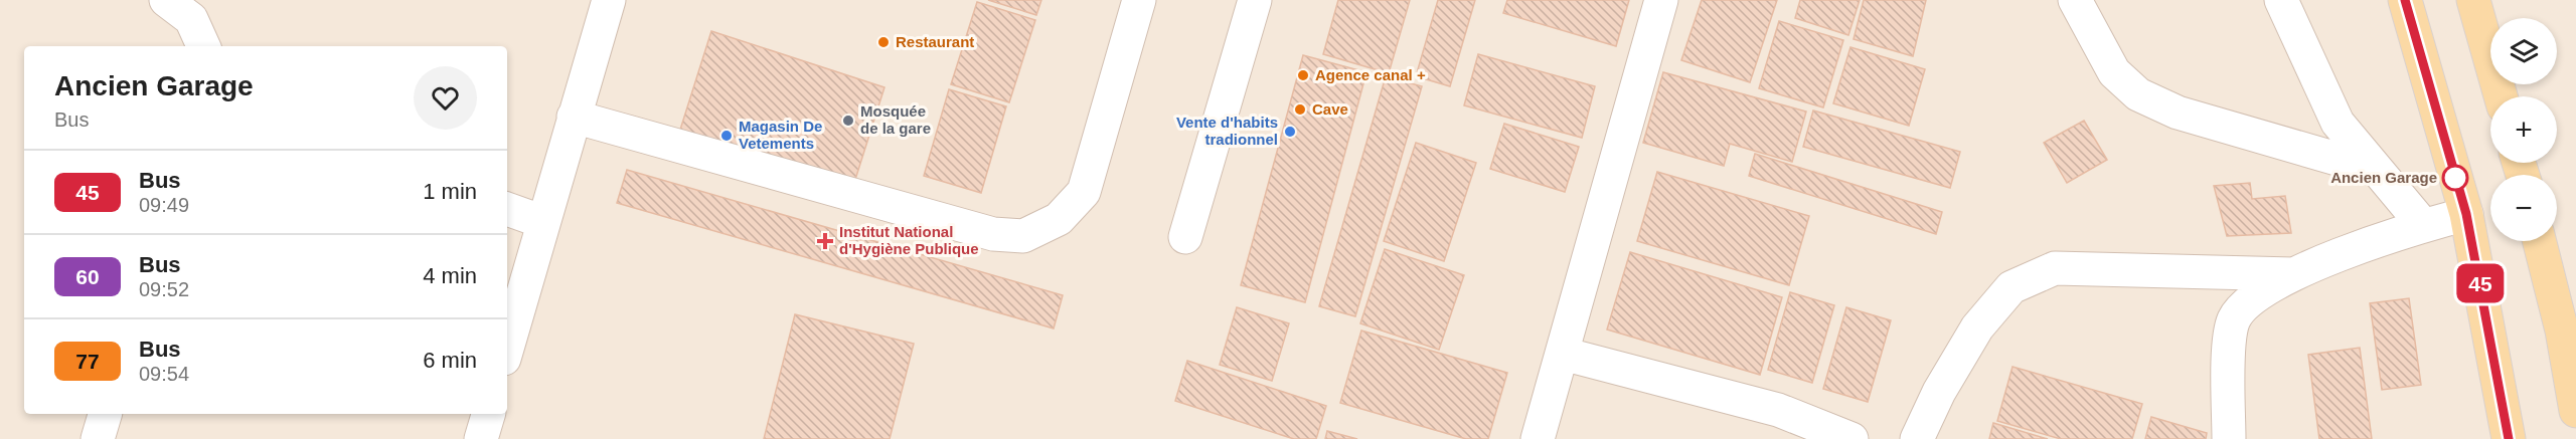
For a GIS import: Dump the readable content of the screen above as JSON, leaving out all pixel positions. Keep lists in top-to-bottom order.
{
  "places": {
    "other": [
      "Restaurant",
      "Agence canal +",
      "Cave",
      "Mosquée de la gare",
      "Vente d'habits tradionnel",
      "Magasin De Vetements",
      "Ancien Garage"
    ],
    "health": ["Institut National d'Hygiène Publique"]
  },
  "lines": ["bus line 45"],
  "page": {
    "on_map": "45",
    "map_buttons": ["+", "−"],
    "heading": ["Ancien Garage", "Bus"],
    "list": [
      {
        "mark": "45",
        "name": "Bus",
        "note": "09:49",
        "value": "1 min"
      },
      {
        "mark": "60",
        "name": "Bus",
        "note": "09:52",
        "value": "4 min"
      },
      {
        "mark": "77",
        "name": "Bus",
        "note": "09:54",
        "value": "6 min"
      }
    ]
  }
}
